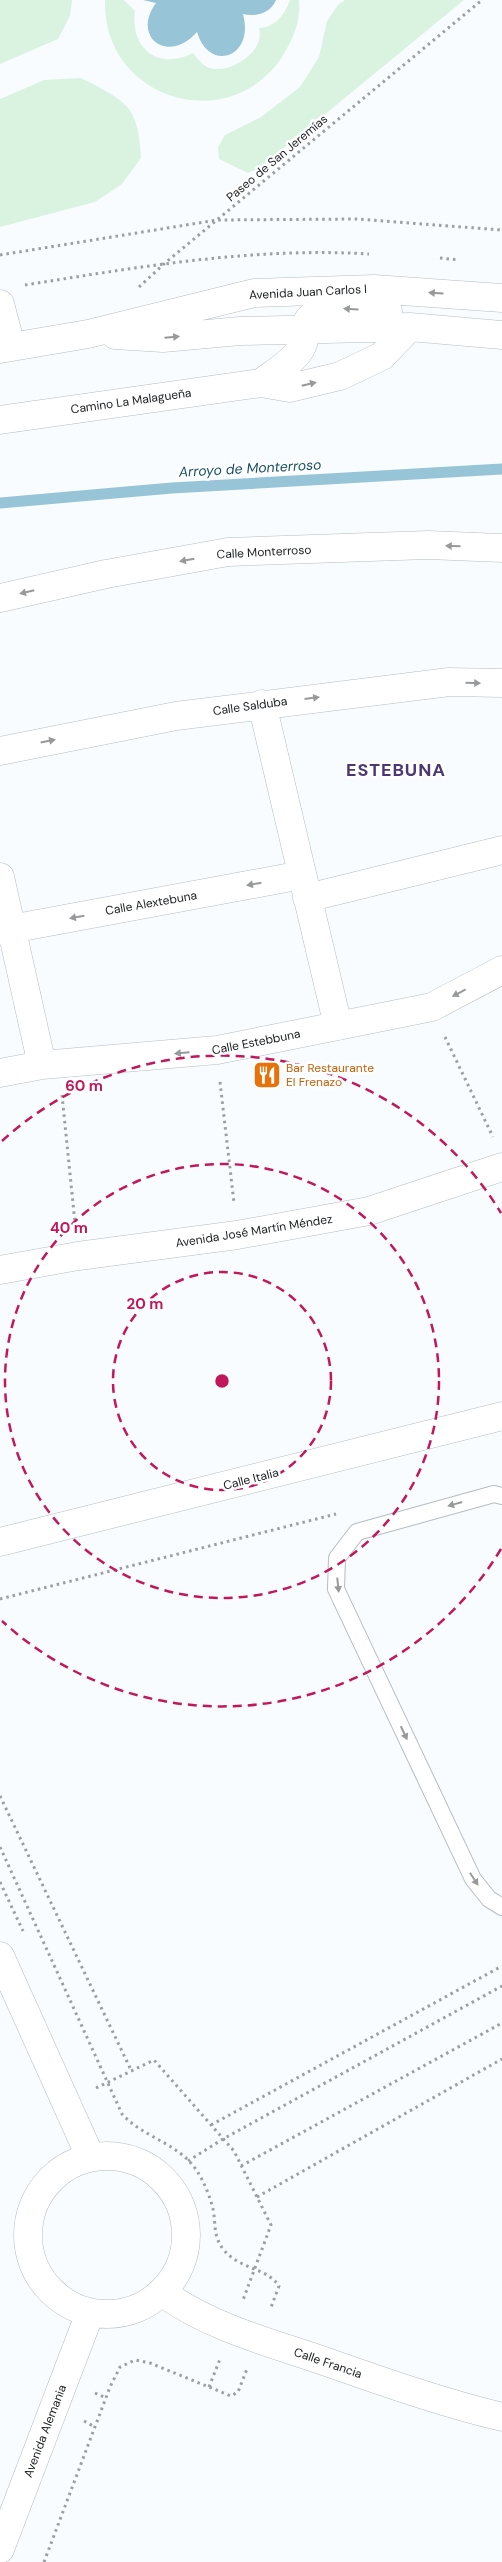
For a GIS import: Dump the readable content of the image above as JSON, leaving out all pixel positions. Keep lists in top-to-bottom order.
{
  "streets": {
    "street": [
      "Avenida Juan Carlos I",
      "Camino La Malagueña",
      "Calle Monterroso",
      "Calle Salduba",
      "Calle Alextebuna",
      "Calle Estebbuna",
      "Avenida José Martín Méndez",
      "Calle Italia",
      "Calle Francia",
      "Avenida Alemania"
    ],
    "path": ["Paseo de San Jeremías"]
  },
  "crossings": [
    ["Calle Francia", "Avenida Alemania"]
  ],
  "one_way": ["Calle Salduba", "Calle Alextebuna", "Calle Estebbuna"],
  "districts": ["ESTEBUNA"],
  "water": ["Arroyo de Monterroso"],
  "places": {
    "restaurant": ["Bar Restaurante El Frenazo"]
  },
  "rings": ["60 m", "40 m", "20 m"]
}
